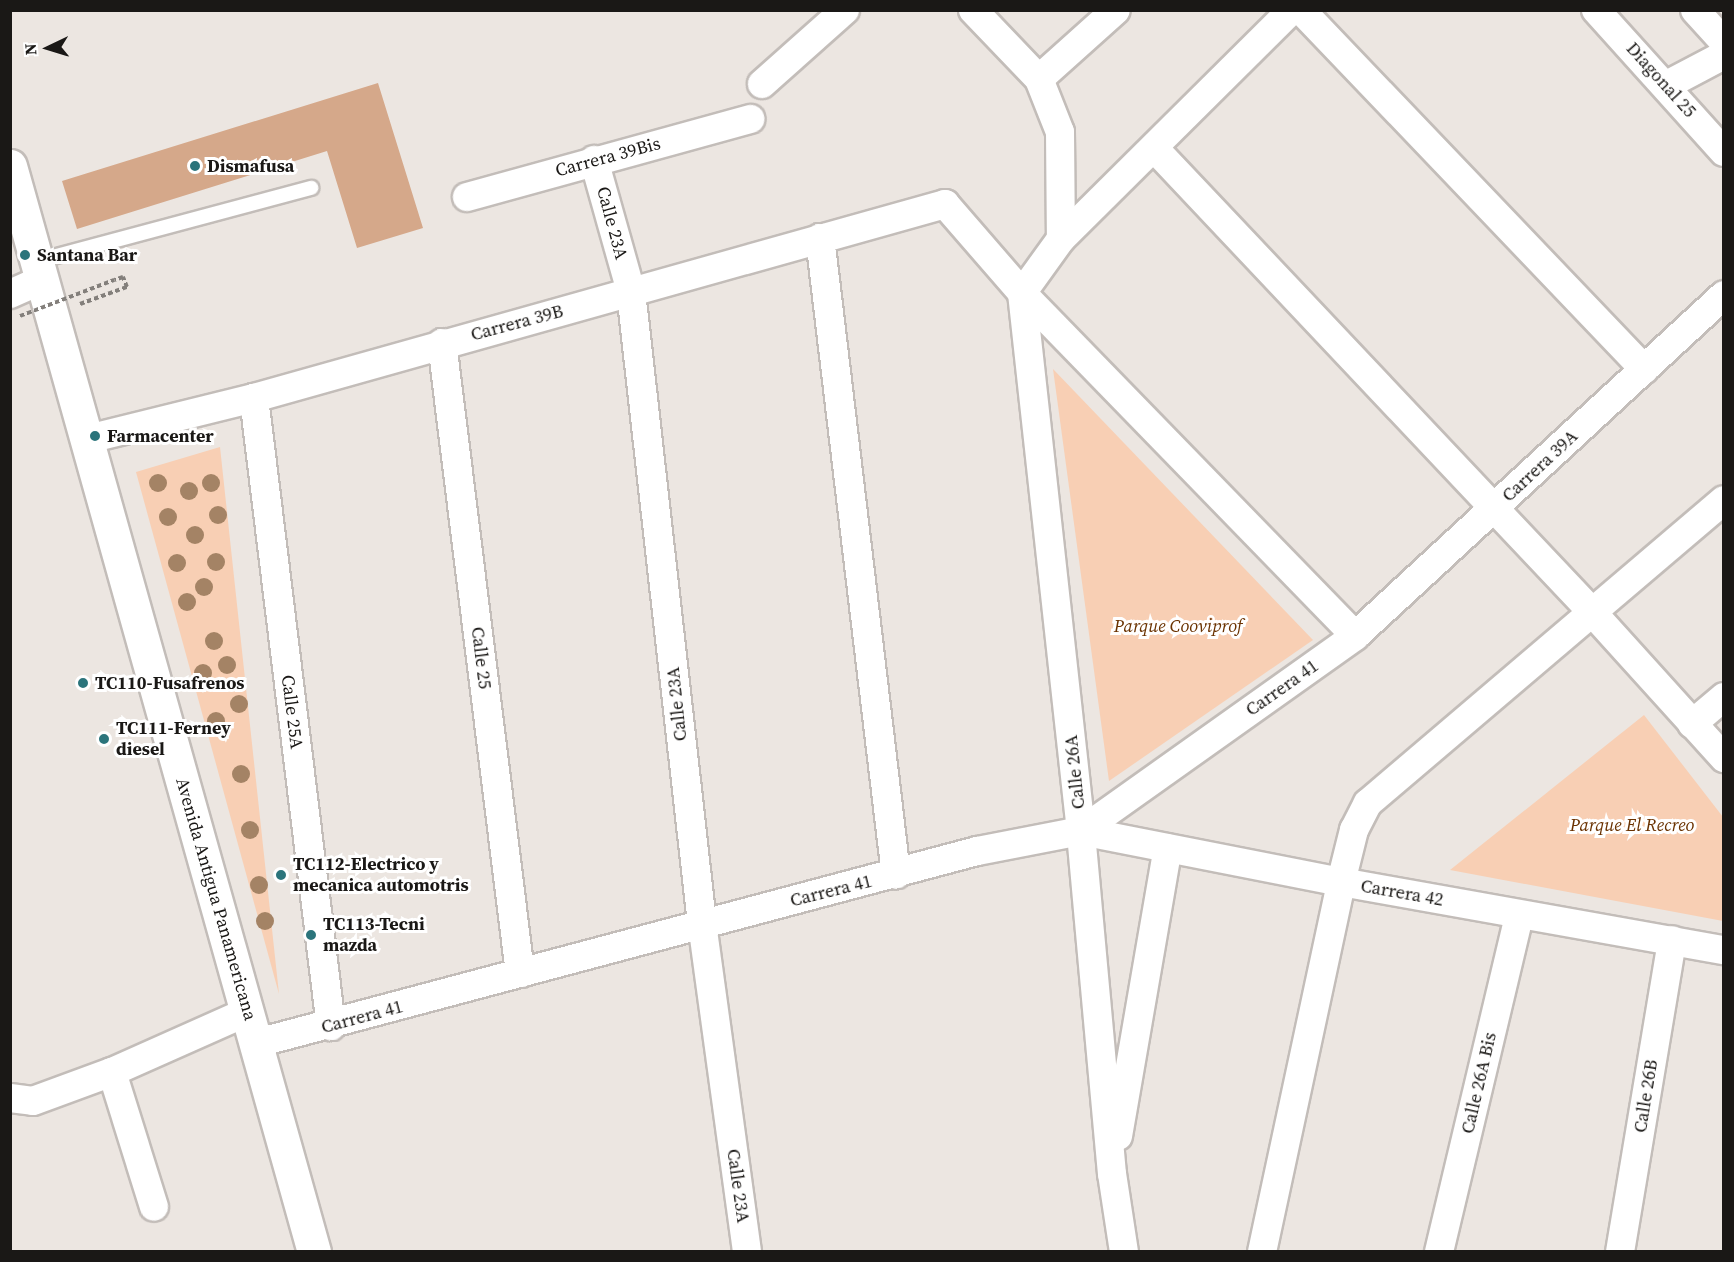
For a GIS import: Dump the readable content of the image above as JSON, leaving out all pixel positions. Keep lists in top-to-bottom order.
{
  "streets": {
    "main road": ["Avenida Antigua Panamericana"],
    "street": [
      "Diagonal 25",
      "Carrera 39Bis",
      "Calle 23A",
      "Carrera 39B",
      "Carrera 39A",
      "Calle 25",
      "Carrera 41",
      "Calle 25A",
      "Calle 26A",
      "Carrera 42",
      "Calle 26A Bis",
      "Calle 26B"
    ]
  },
  "crossings": [
    ["Carrera 39Bis", "Calle 23A"],
    ["Calle 23A", "Carrera 39B"],
    ["Calle 23A", "Carrera 41"],
    ["Carrera 39B", "Calle 25"],
    ["Carrera 39B", "Calle 25A"],
    ["Carrera 39B", "Calle 26A"],
    ["Carrera 39B", "Avenida Antigua Panamericana"],
    ["Carrera 39A", "Carrera 41"],
    ["Calle 25", "Carrera 41"],
    ["Carrera 41", "Calle 25A"],
    ["Carrera 41", "Calle 26A"],
    ["Carrera 41", "Carrera 42"],
    ["Carrera 41", "Avenida Antigua Panamericana"],
    ["Calle 26A", "Carrera 42"],
    ["Carrera 42", "Calle 26A Bis"],
    ["Carrera 42", "Calle 26B"]
  ],
  "parks": ["Parque Cooviprof", "Parque El Recreo"],
  "places": [
    "Dismafusa",
    "Santana Bar",
    "Farmacenter",
    "TC110-Fusafrenos",
    "TC111-Ferney diesel",
    "TC112-Electrico y mecanica automotris",
    "TC113-Tecni mazda"
  ],
  "north": "left"
}
